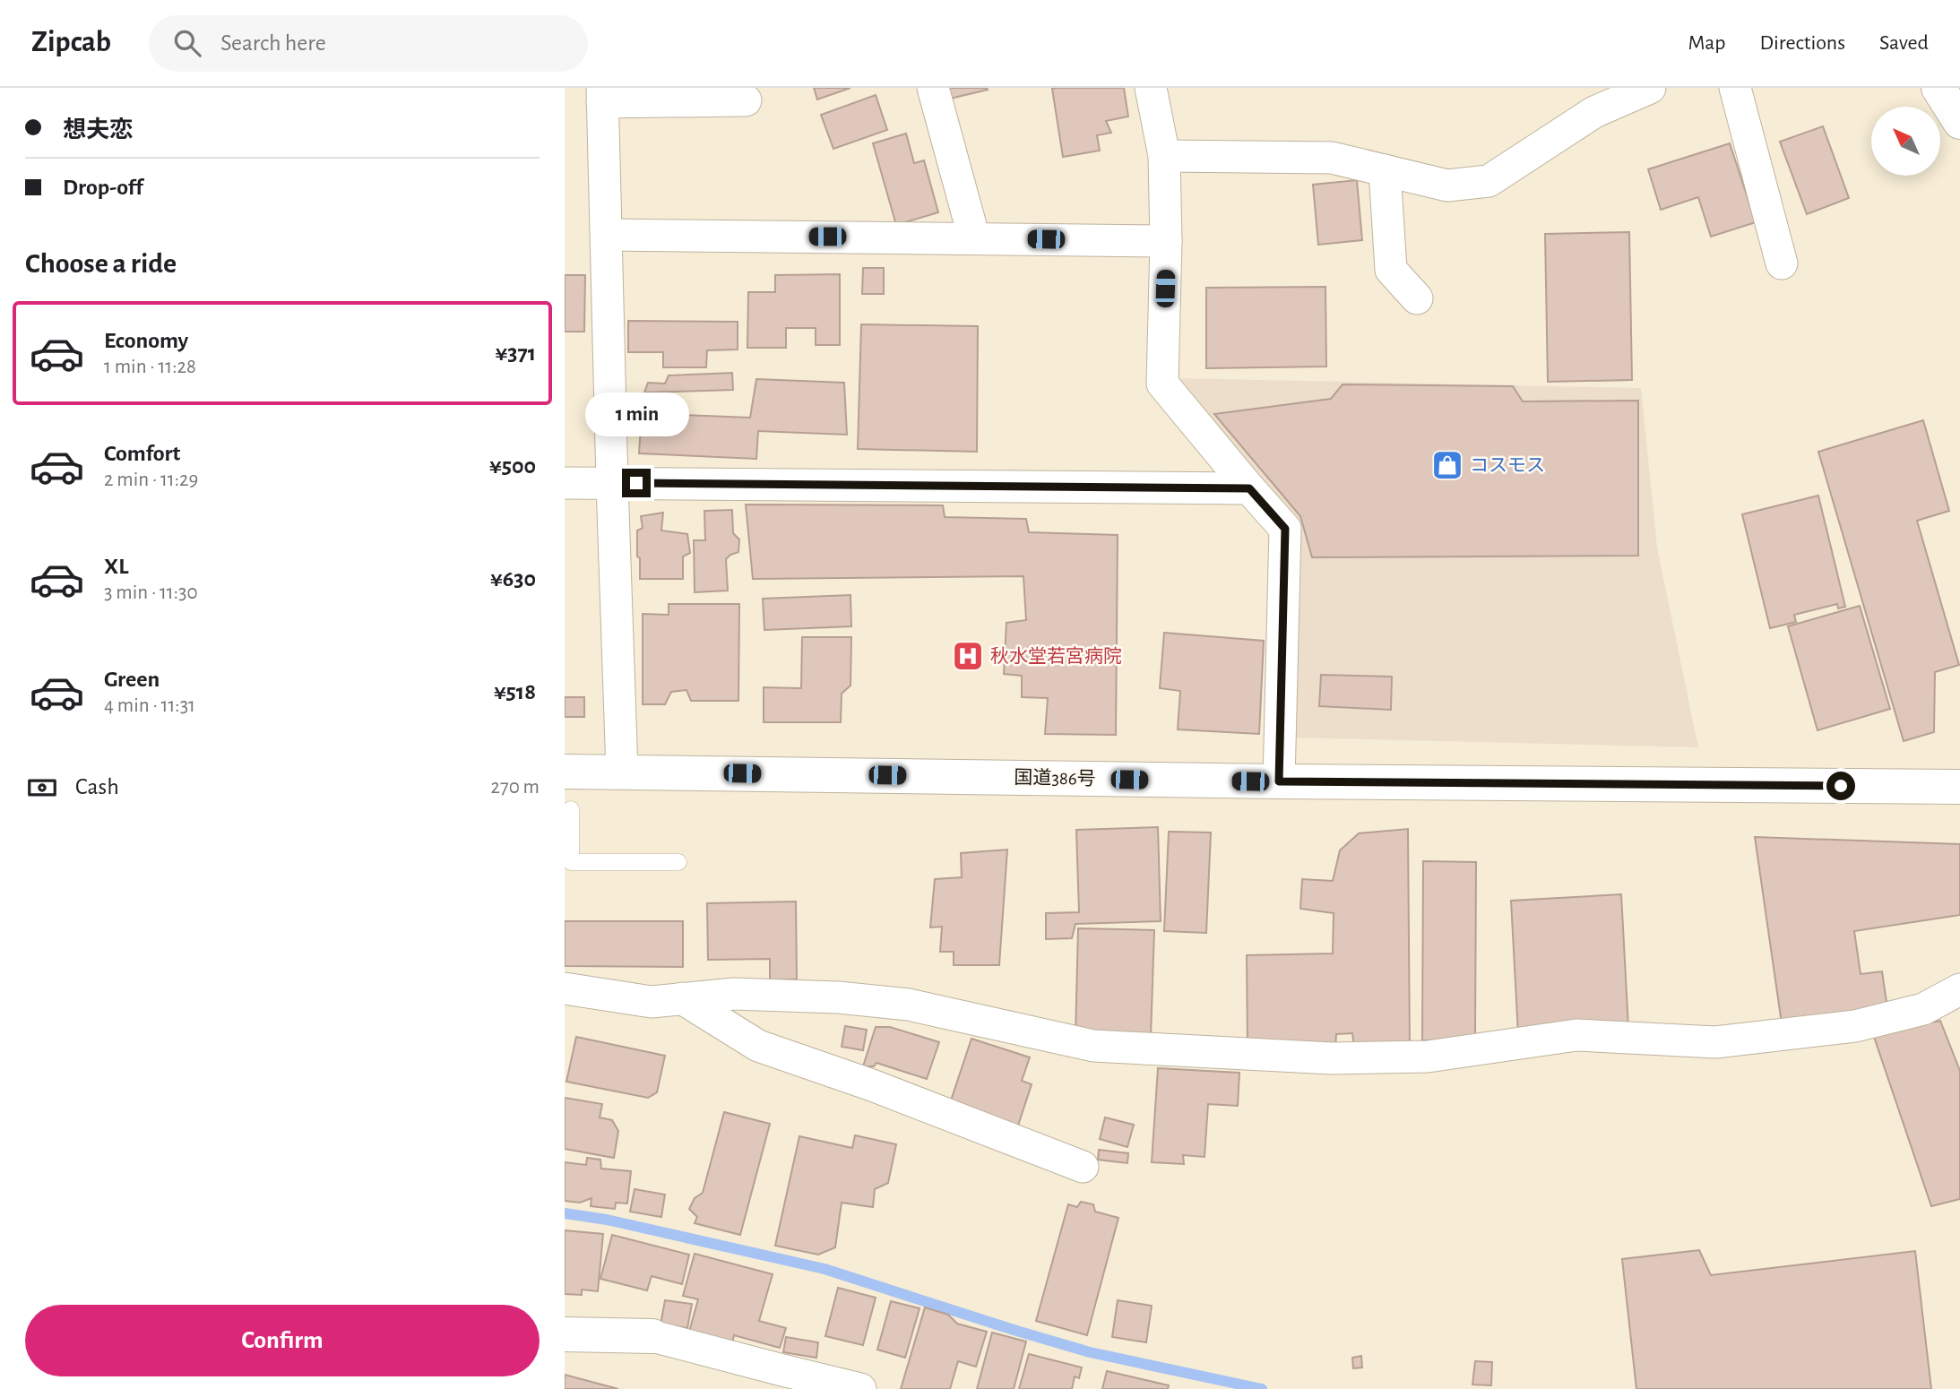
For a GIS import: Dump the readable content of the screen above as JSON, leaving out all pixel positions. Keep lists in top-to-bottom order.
{
  "streets": {
    "main road": ["国道386号"]
  },
  "places": {
    "shop": ["コスモス"],
    "hospital": ["秋水堂若宮病院"]
  },
  "north": "top left",
  "page": {
    "header": "Zipcab",
    "search": "Search here",
    "nav": ["Map", "Directions", "Saved"],
    "banner": ["想夫恋", "Drop-off"],
    "heading": "Choose a ride",
    "list": [
      {
        "name": "Economy",
        "note": "1 min · 11:28",
        "value": "¥371"
      },
      {
        "name": "Comfort",
        "note": "2 min · 11:29",
        "value": "¥500"
      },
      {
        "name": "XL",
        "note": "3 min · 11:30",
        "value": "¥630"
      },
      {
        "name": "Green",
        "note": "4 min · 11:31",
        "value": "¥518"
      }
    ],
    "bubble": "1 min",
    "pay": ["Cash", "270 m"],
    "buttons": "Confirm"
  }
}
